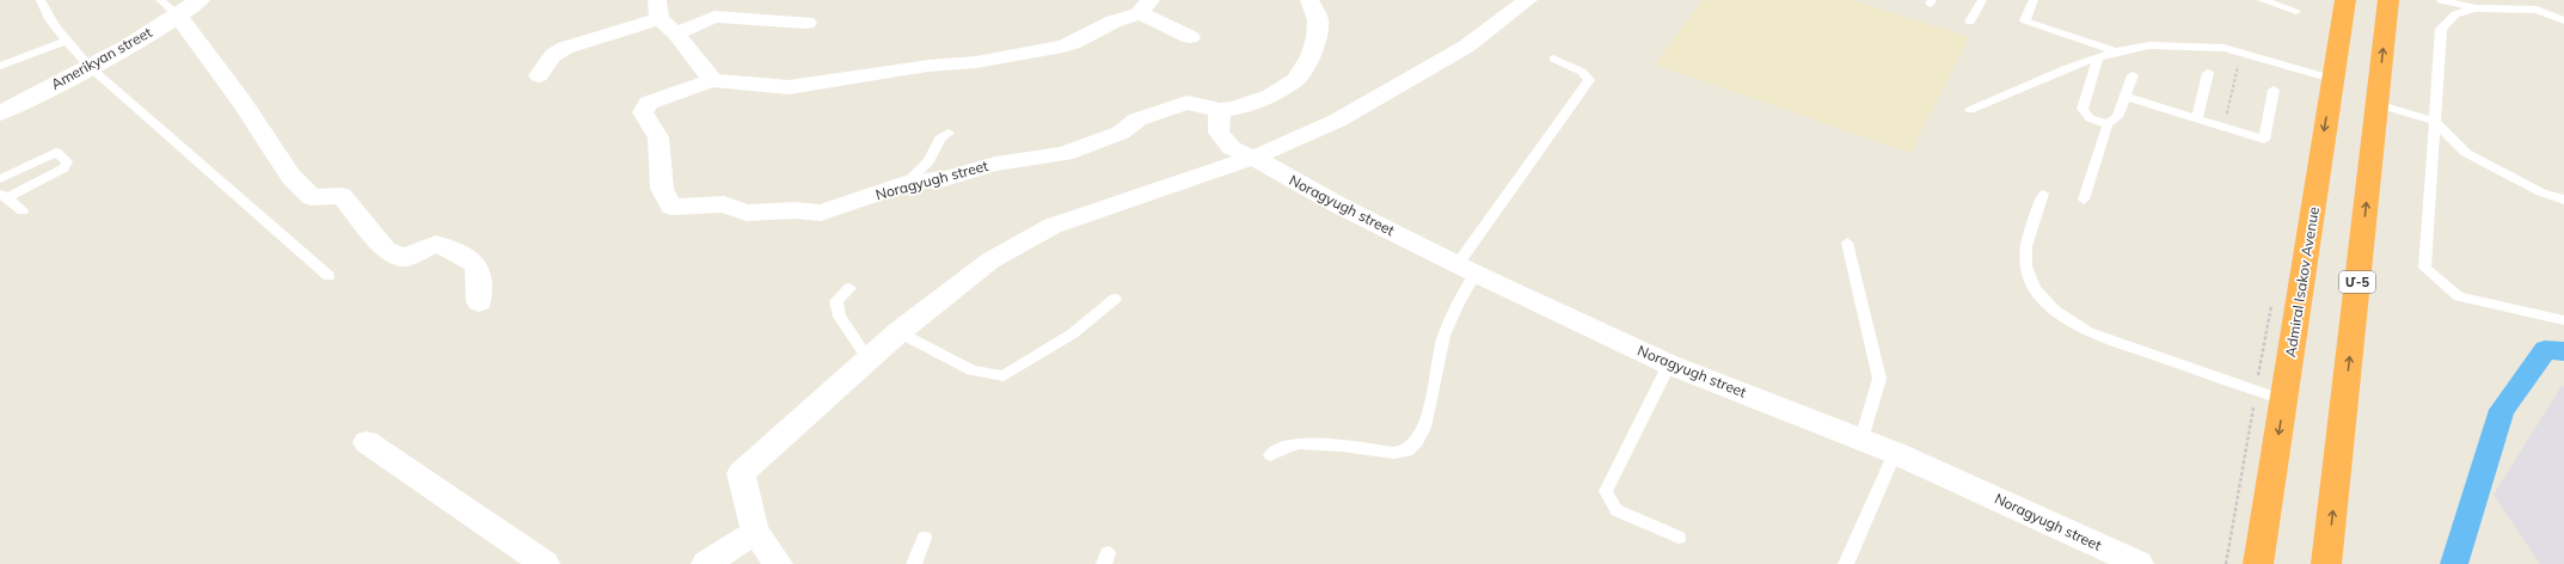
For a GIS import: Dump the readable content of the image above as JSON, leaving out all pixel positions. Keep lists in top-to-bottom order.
{
  "streets": {
    "highway": ["Admiral Isakov Avenue", "Մ-5"],
    "street": ["Amerikyan street", "Noragyugh street"]
  }
}
